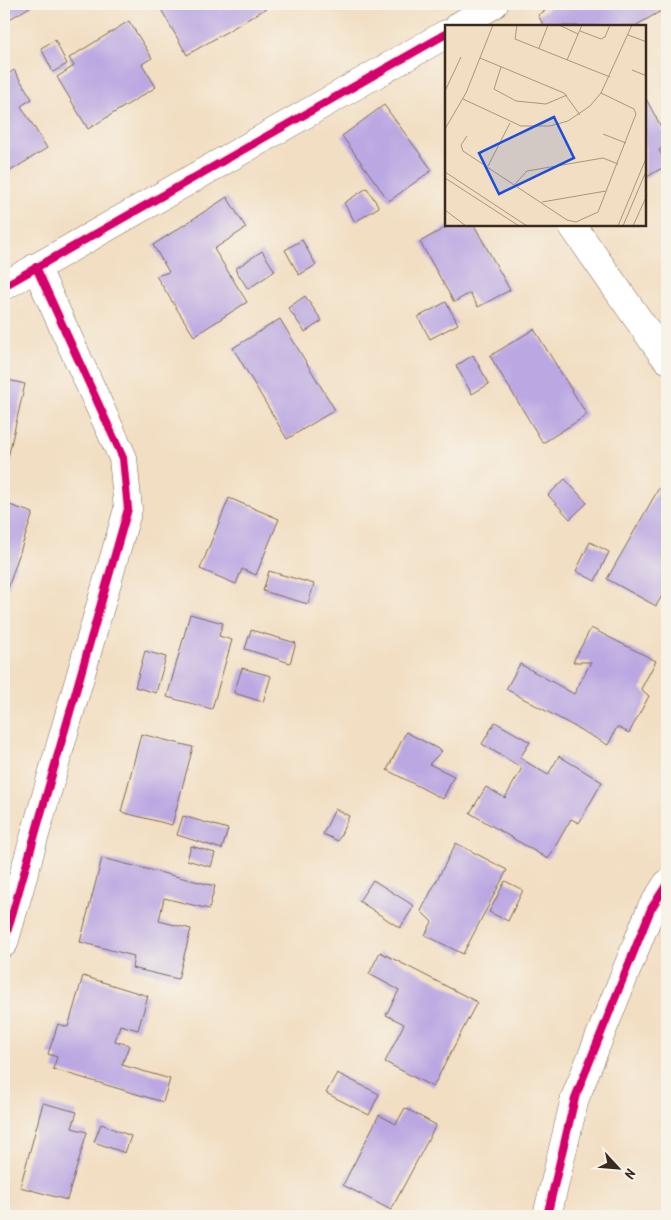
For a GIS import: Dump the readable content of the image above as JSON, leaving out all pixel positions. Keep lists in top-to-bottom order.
{
  "north": "bottom right"
}
